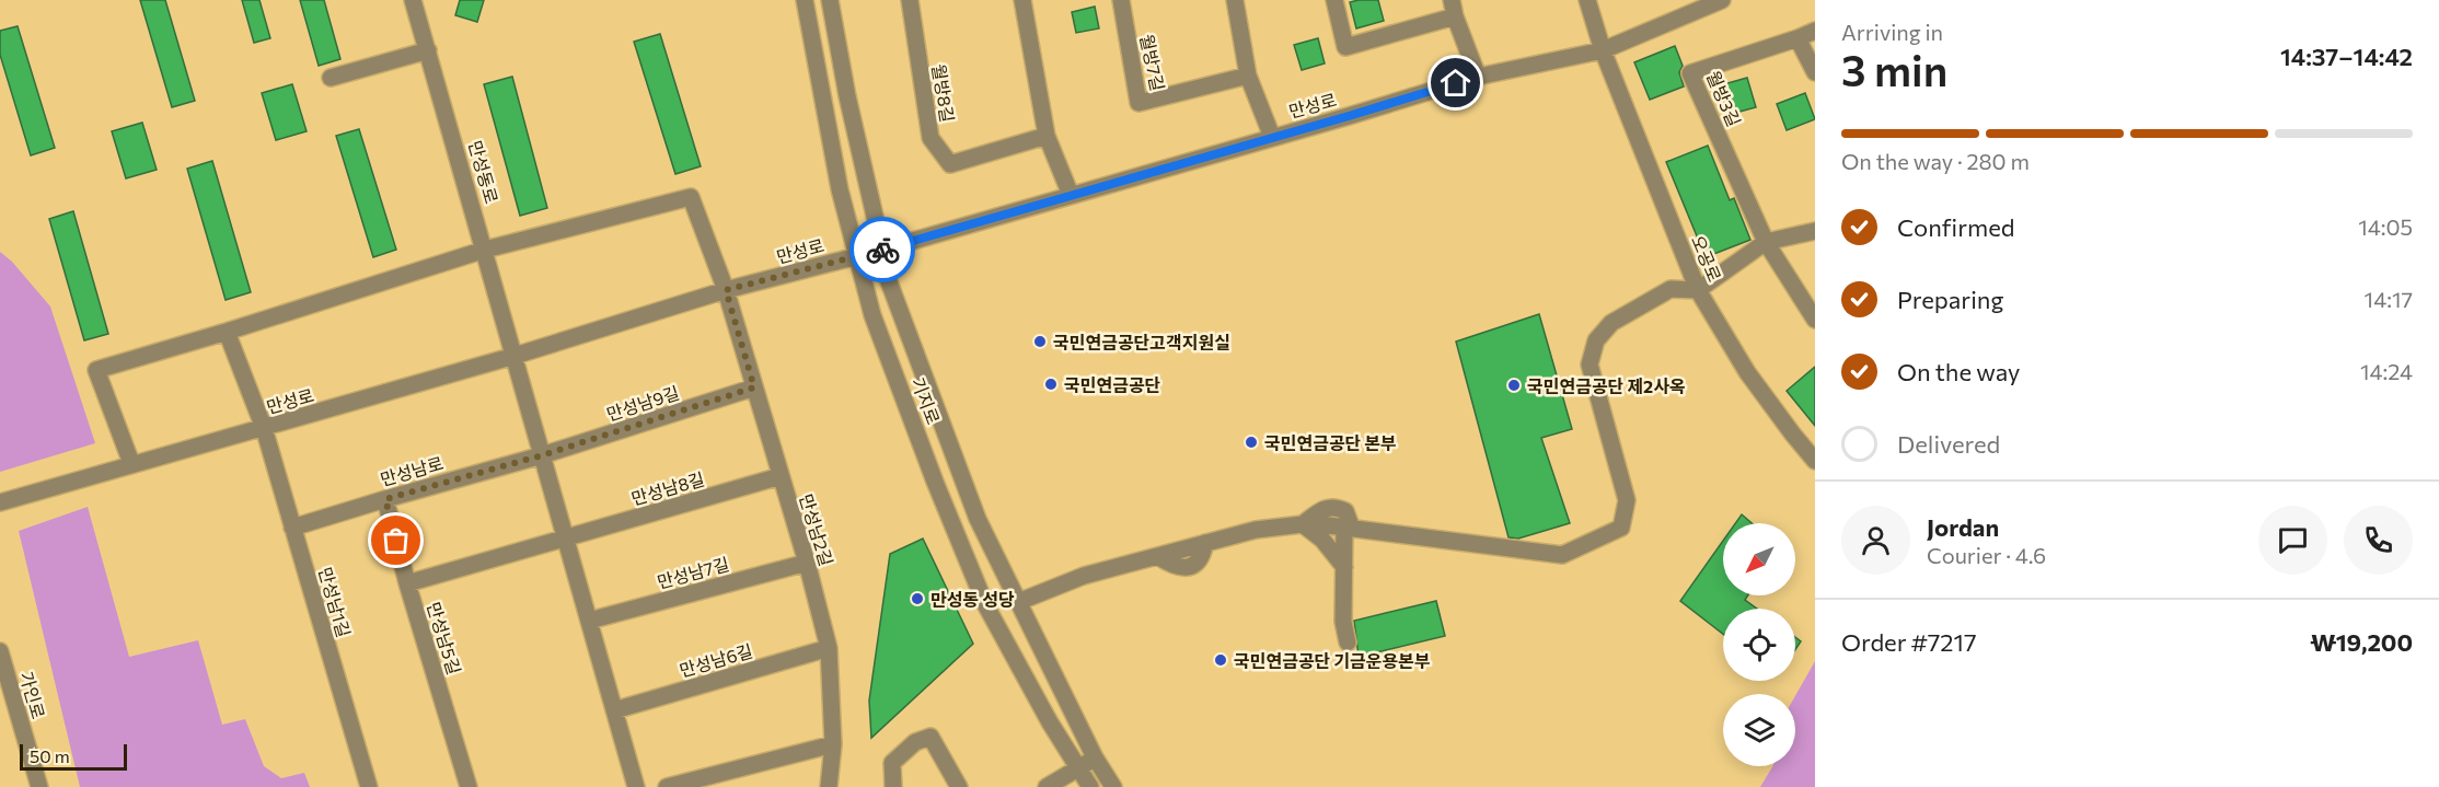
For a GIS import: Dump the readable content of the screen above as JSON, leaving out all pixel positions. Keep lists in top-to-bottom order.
{
  "streets": {
    "street": [
      "월방7길",
      "월방8길",
      "월방3길",
      "만성로",
      "만성동로",
      "오공로",
      "기지로",
      "만성남9길",
      "만성남로",
      "만성남8길",
      "만성남2길",
      "만성남7길",
      "만성남1길",
      "만성남5길",
      "만성남6길",
      "가인로"
    ]
  },
  "crossings": [
    ["만성로", "만성동로"],
    ["만성로", "오공로"],
    ["만성로", "기지로"],
    ["만성로", "만성남2길"],
    ["만성로", "만성남1길"],
    ["만성동로", "만성남2길"],
    ["만성남9길", "만성남로"],
    ["만성남9길", "만성남2길"],
    ["만성남로", "만성남1길"],
    ["만성남로", "만성남5길"],
    ["만성남8길", "만성남2길"],
    ["만성남2길", "만성남7길"],
    ["만성남2길", "만성남6길"]
  ],
  "places": [
    "국민연금공단고객지원실",
    "국민연금공단",
    "국민연금공단 제2사옥",
    "국민연금공단 본부",
    "만성동 성당",
    "국민연금공단 기금운용본부"
  ],
  "scale_bar": "50 m",
  "north": "bottom left",
  "page": {
    "heading": ["3 min", "Arriving in", "14:37–14:42"],
    "panel": [
      "Jordan",
      "Courier · 4.6",
      "Order #7217",
      "₩19,200"
    ],
    "bar": "On the way · 280 m",
    "list": [
      ["Confirmed", "14:05"],
      ["Preparing", "14:17"],
      ["On the way", "14:24"],
      "Delivered"
    ],
    "scale": "50 m"
  }
}
